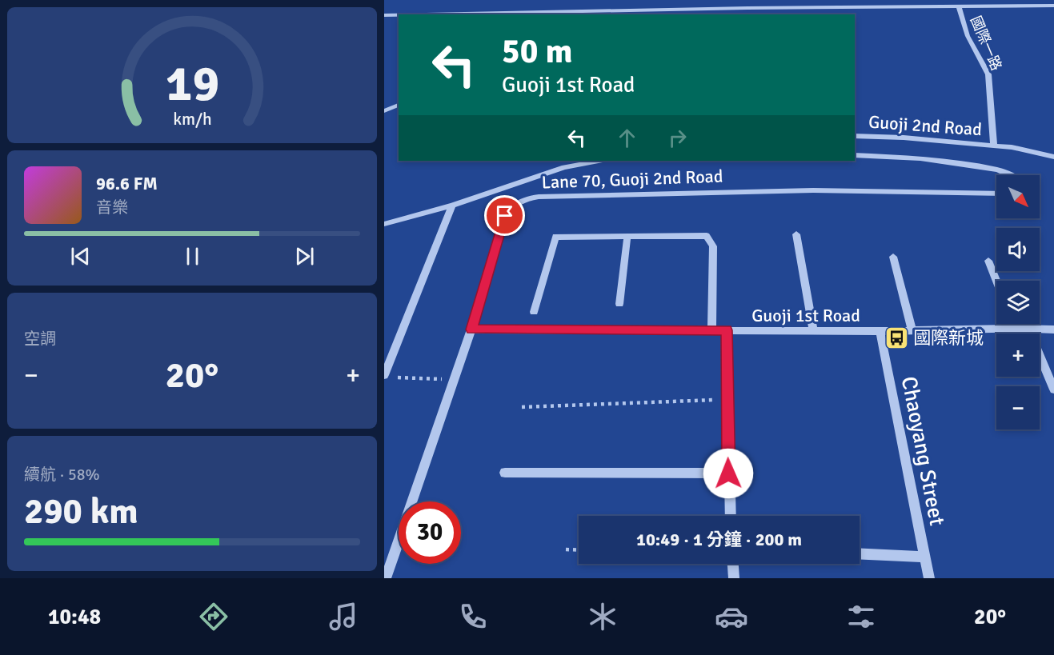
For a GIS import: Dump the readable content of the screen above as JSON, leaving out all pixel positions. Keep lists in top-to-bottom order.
{
  "streets": {
    "street": [
      "國際一路",
      "Guoji 2nd Road",
      "Lane 70, Guoji 2nd Road",
      "Guoji 1st Road",
      "Chaoyang Street"
    ]
  },
  "crossings": [
    ["國際一路", "Guoji 2nd Road"],
    ["Lane 70, Guoji 2nd Road", "Guoji 1st Road"],
    ["Guoji 1st Road", "Chaoyang Street"]
  ],
  "places": {
    "bus stop": ["國際新城"]
  },
  "north": "bottom right",
  "page": {
    "turn": ["50 m", "Guoji 1st Road"],
    "song": ["96.6 FM", "音樂"],
    "map_buttons": ["+", "−"],
    "tile": [
      "空調",
      ["續航 · 58%", "290 km"]
    ],
    "heat": ["−", "20°", "+"],
    "limit": "30",
    "trip": "10:49 · 1 分鐘 · 200 m",
    "tabs": ["10:48", "20°"],
    "gauge": ["19", "km/h"]
  }
}
